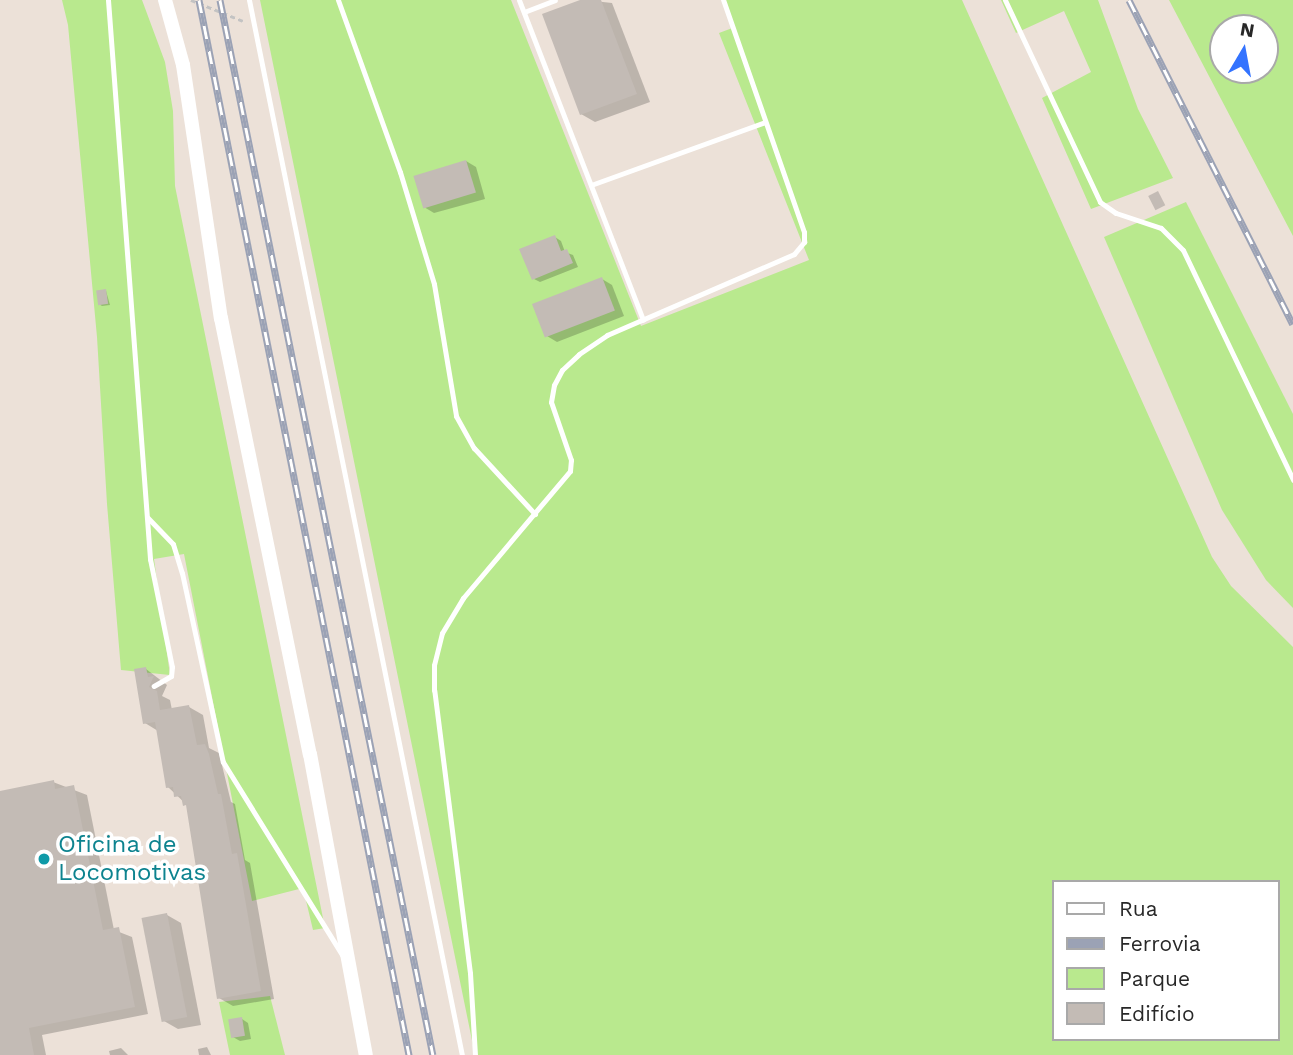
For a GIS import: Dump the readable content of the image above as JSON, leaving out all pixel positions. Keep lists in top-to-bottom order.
{
  "places": ["Oficina de Locomotivas"],
  "legend": [
    "Rua",
    "Ferrovia",
    "Parque",
    "Edifício"
  ],
  "north": "top"
}
